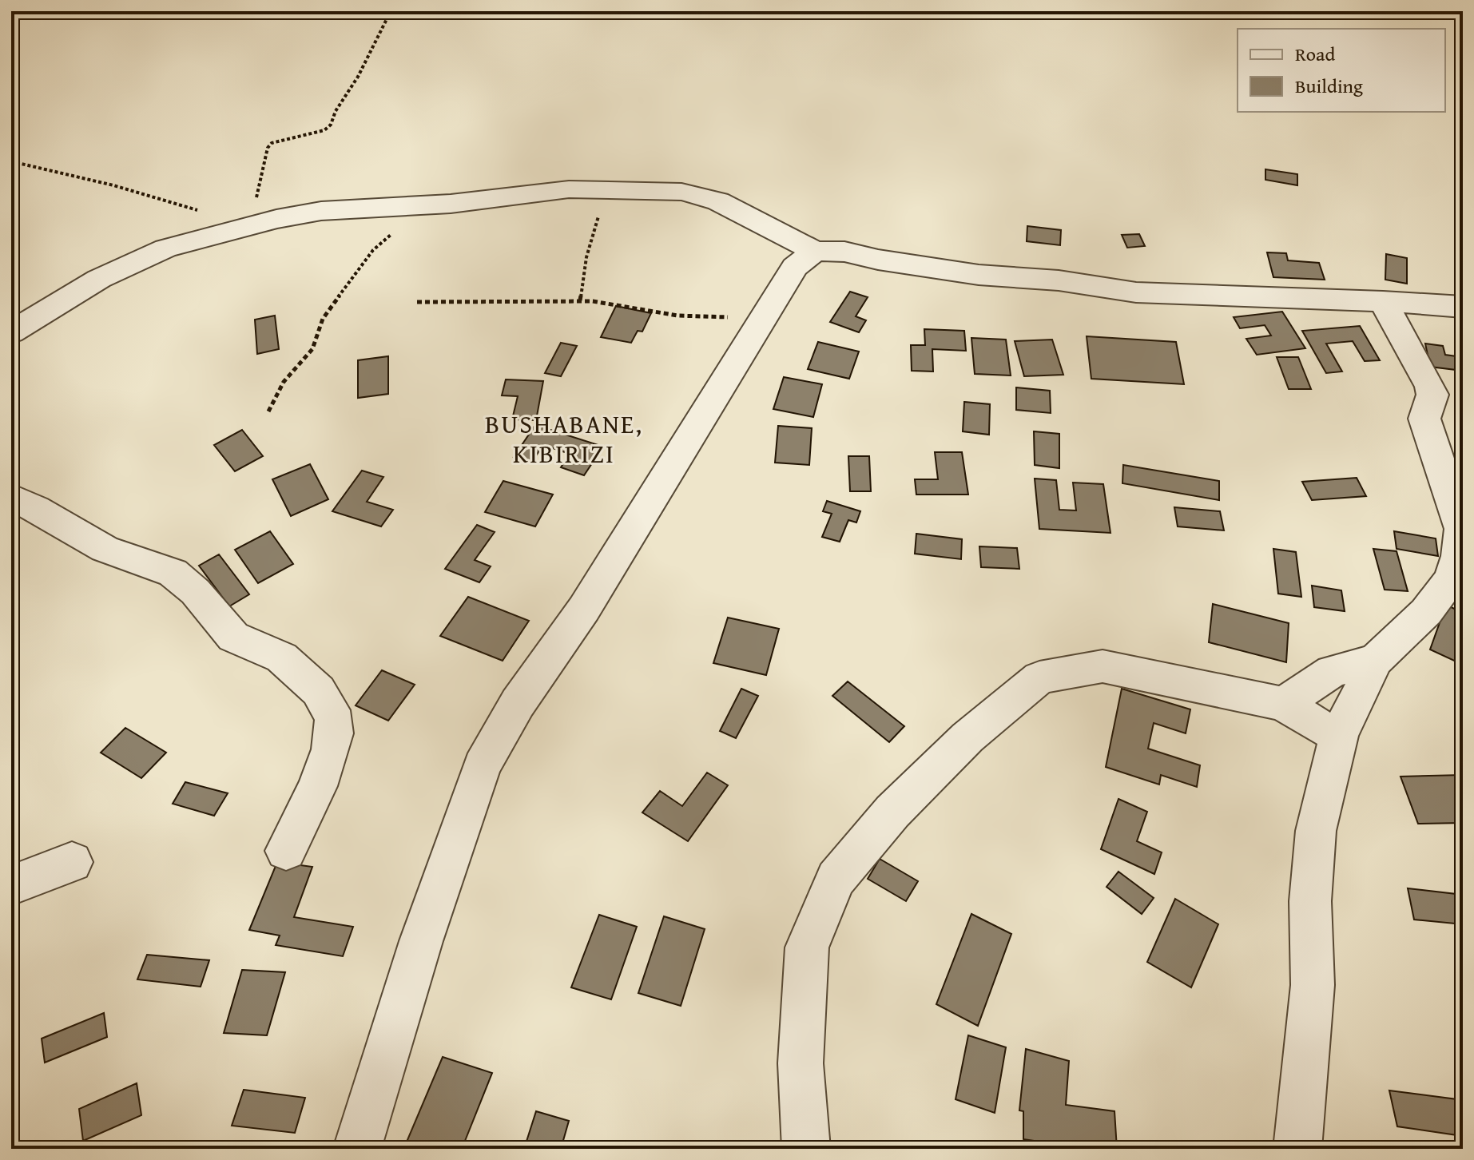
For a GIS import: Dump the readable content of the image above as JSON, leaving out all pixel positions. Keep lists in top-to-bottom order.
{
  "districts": ["BUSHABANE, KIBIRIZI"],
  "legend": ["Road", "Building"]
}
